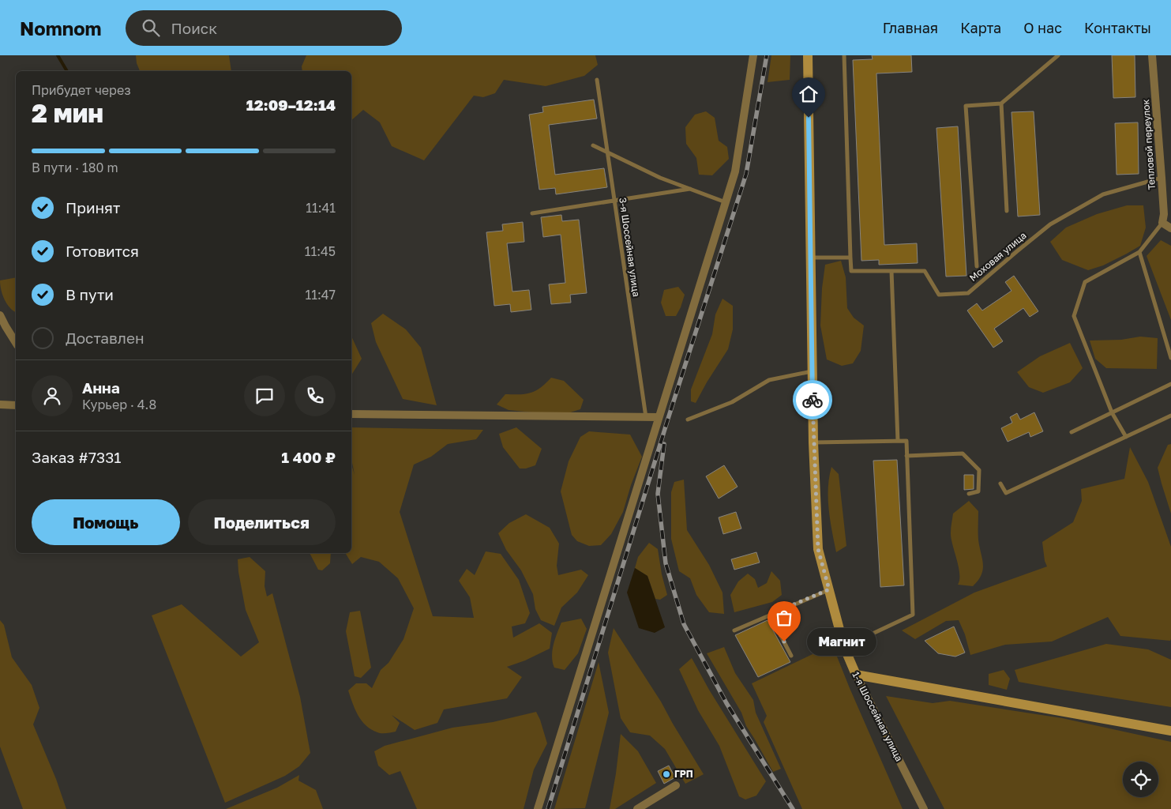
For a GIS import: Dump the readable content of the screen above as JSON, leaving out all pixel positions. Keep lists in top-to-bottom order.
{
  "streets": {
    "street": ["Тепловой переулок", "1-я Шоссейная улица"],
    "lane": ["3-я Шоссейная улица", "Моховая улица"]
  },
  "crossings": [
    ["Тепловой переулок", "Моховая улица"]
  ],
  "places": ["Магнит", "ГРП"],
  "page": {
    "header": "Nomnom",
    "search": "Поиск",
    "nav": [
      "Главная",
      "Карта",
      "О нас",
      "Контакты"
    ],
    "heading": ["2 мин", "Прибудет через", "12:09–12:14"],
    "panel": [
      "Анна",
      "Курьер · 4.8",
      "Заказ #7331",
      "1 400 ₽"
    ],
    "bar": "В пути · 180 m",
    "list": [
      ["Принят", "11:41"],
      ["Готовится", "11:45"],
      ["В пути", "11:47"],
      "Доставлен"
    ],
    "buttons": ["Помощь", "Поделиться"],
    "bubble": "Магнит"
  }
}
